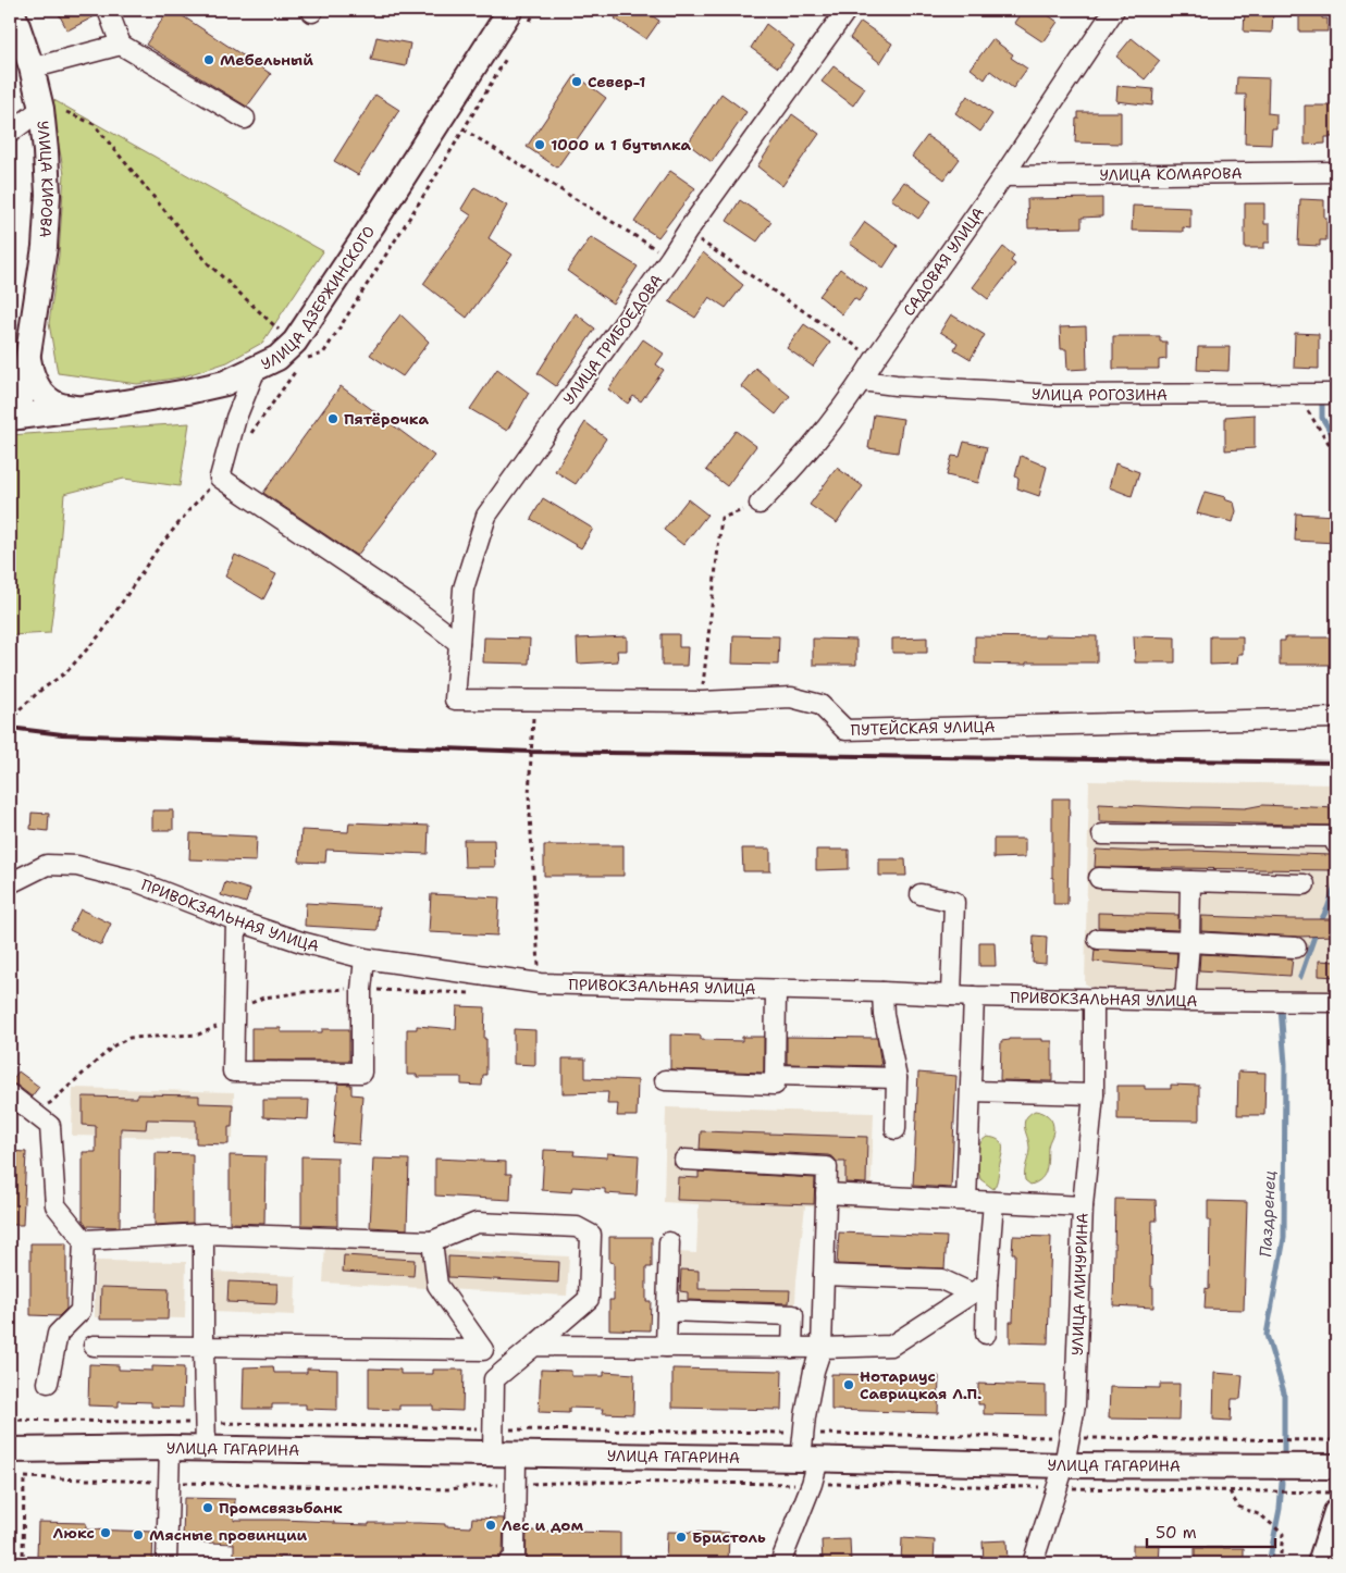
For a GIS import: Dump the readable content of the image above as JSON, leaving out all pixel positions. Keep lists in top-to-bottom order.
{
  "streets": {
    "main road": ["УЛИЦА КИРОВА", "УЛИЦА ДЗЕРЖИНСКОГО", "УЛИЦА ГАГАРИНА"],
    "street": [
      "УЛИЦА КОМАРОВА",
      "САДОВАЯ УЛИЦА",
      "УЛИЦА ГРИБОЕДОВА",
      "УЛИЦА РОГОЗИНА",
      "ПУТЕЙСКАЯ УЛИЦА",
      "ПРИВОКЗАЛЬНАЯ УЛИЦА",
      "УЛИЦА МИЧУРИНА"
    ]
  },
  "crossings": [
    ["УЛИЦА КОМАРОВА", "САДОВАЯ УЛИЦА"],
    ["САДОВАЯ УЛИЦА", "УЛИЦА РОГОЗИНА"],
    ["УЛИЦА ГРИБОЕДОВА", "ПУТЕЙСКАЯ УЛИЦА"],
    ["ПРИВОКЗАЛЬНАЯ УЛИЦА", "УЛИЦА МИЧУРИНА"],
    ["УЛИЦА МИЧУРИНА", "УЛИЦА ГАГАРИНА"]
  ],
  "water": ["Паздренец"],
  "places": [
    "Мебельный",
    "Север-1",
    "1000 и 1 бутылка",
    "Пятёрочка",
    "Нотариус Саврицкая Л.П.",
    "Промсвязьбанк",
    "Лес и дом",
    "Люкс",
    "Мясные провинции",
    "Бристоль"
  ],
  "scale_bar": "50 m"
}
